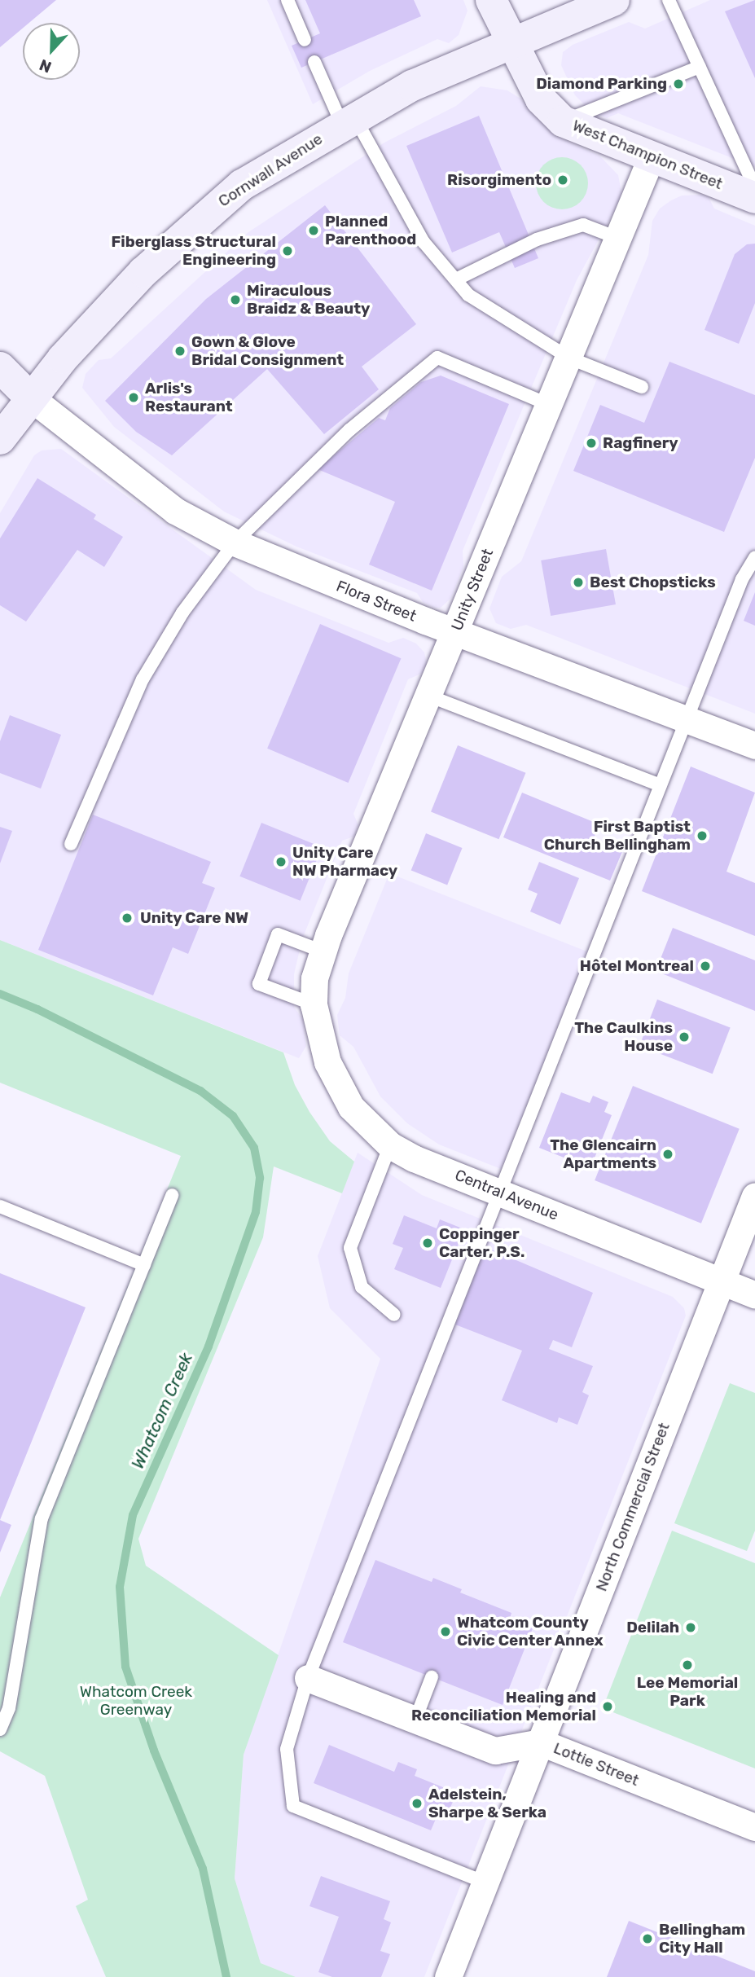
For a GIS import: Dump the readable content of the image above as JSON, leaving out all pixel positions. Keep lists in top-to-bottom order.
{
  "streets": {
    "street": [
      "West Champion Street",
      "Cornwall Avenue",
      "Unity Street",
      "Flora Street",
      "Central Avenue",
      "North Commercial Street",
      "Lottie Street"
    ]
  },
  "crossings": [
    ["West Champion Street", "Cornwall Avenue"],
    ["West Champion Street", "Unity Street"],
    ["Cornwall Avenue", "Flora Street"],
    ["Unity Street", "Flora Street"],
    ["Unity Street", "Central Avenue"],
    ["Central Avenue", "North Commercial Street"],
    ["North Commercial Street", "Lottie Street"]
  ],
  "water": ["Whatcom Creek"],
  "parks": ["Whatcom Creek Greenway"],
  "places": [
    "Diamond Parking",
    "Risorgimento",
    "Planned Parenthood",
    "Fiberglass Structural Engineering",
    "Miraculous Braidz & Beauty",
    "Gown & Glove Bridal Consignment",
    "Arlis's Restaurant",
    "Ragfinery",
    "Best Chopsticks",
    "First Baptist Church Bellingham",
    "Unity Care NW Pharmacy",
    "Unity Care NW",
    "Hôtel Montreal",
    "The Caulkins House",
    "The Glencairn Apartments",
    "Coppinger Carter, P.S.",
    "Delilah",
    "Whatcom County Civic Center Annex",
    "Lee Memorial Park",
    "Healing and Reconciliation Memorial",
    "Adelstein, Sharpe & Serka",
    "Bellingham City Hall"
  ],
  "north": "bottom"
}
